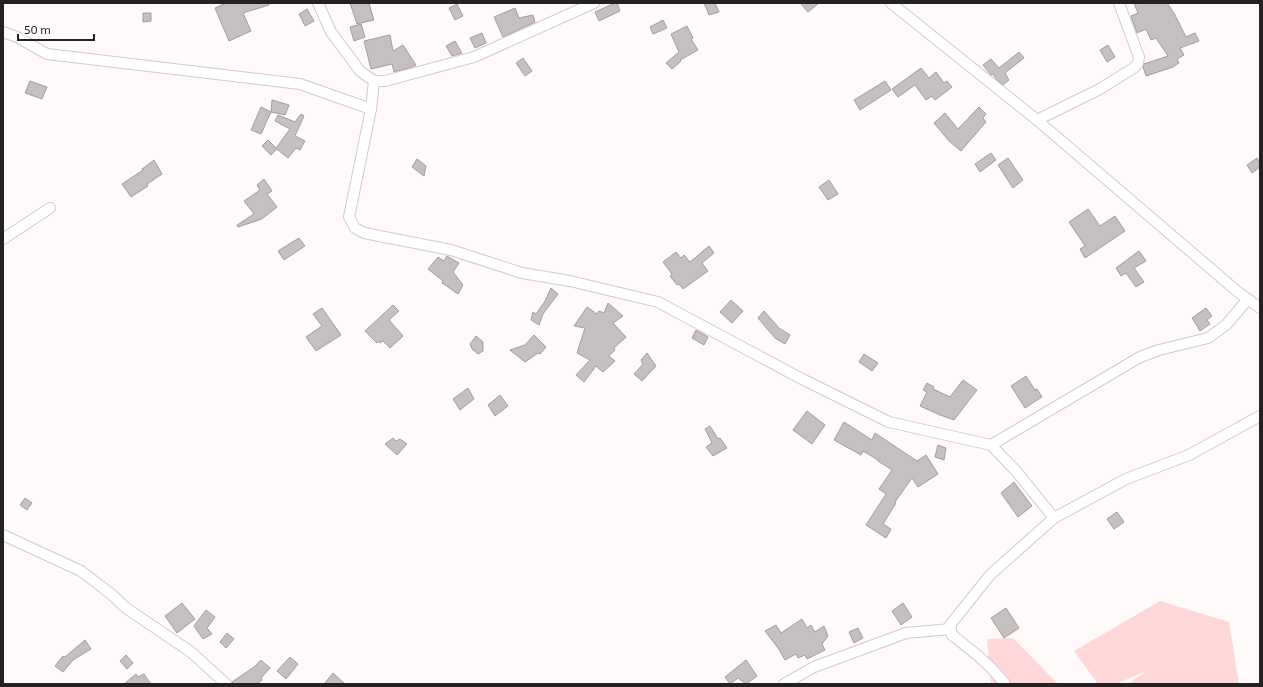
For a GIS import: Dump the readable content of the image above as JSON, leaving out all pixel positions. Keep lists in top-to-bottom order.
{
  "scale_bar": "50 m"
}
